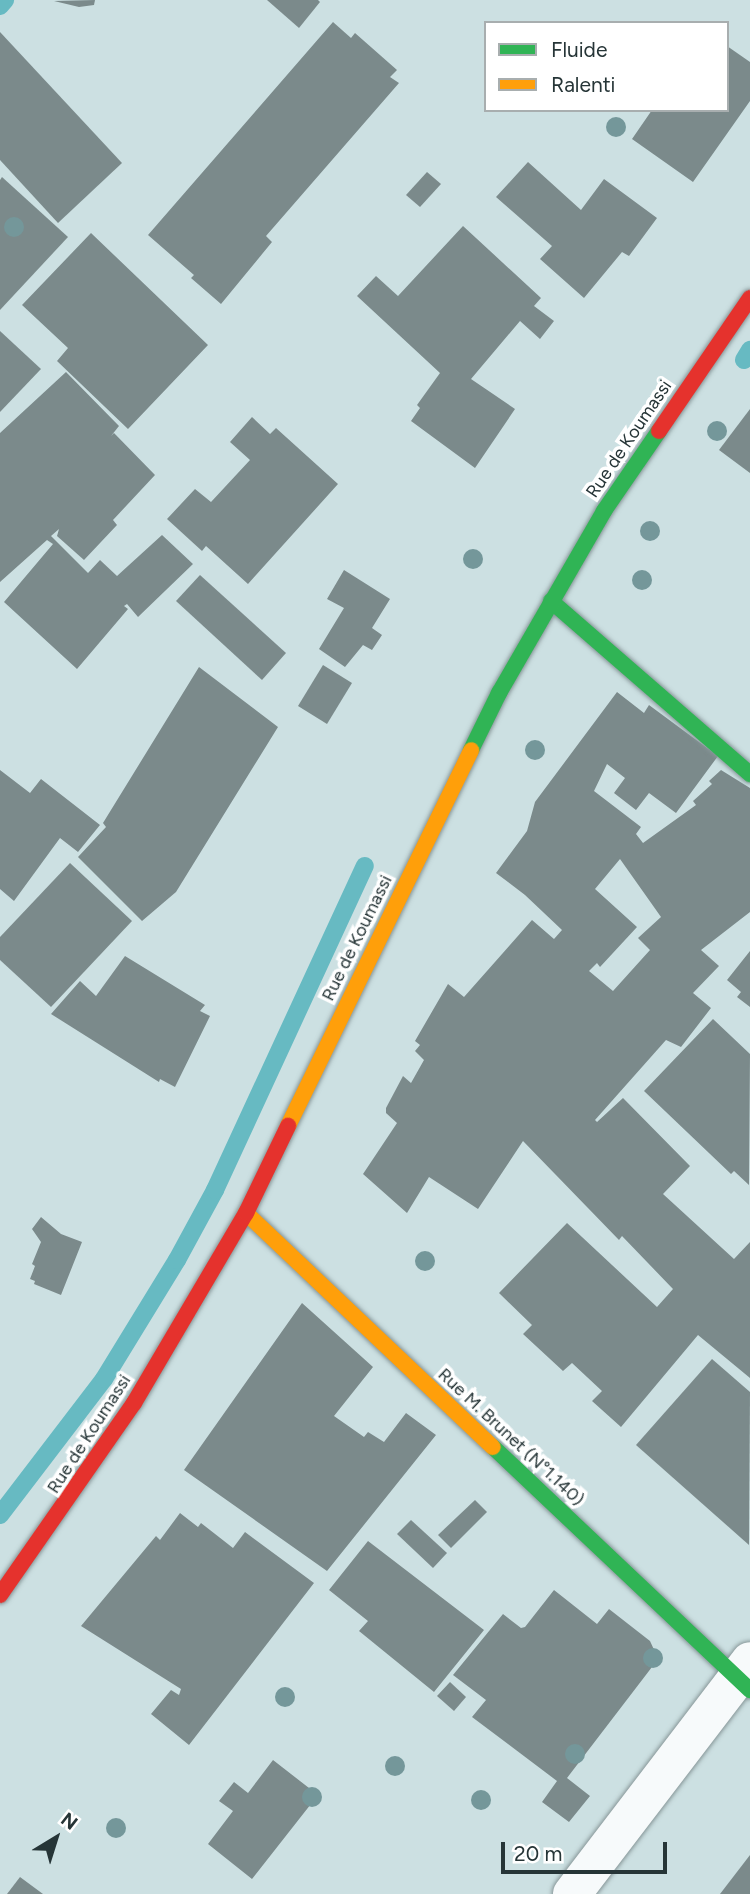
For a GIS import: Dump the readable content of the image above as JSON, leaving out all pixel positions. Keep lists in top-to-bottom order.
{
  "streets": {
    "main road": ["Rue de Koumassi", "Rue M. Brunet (N°1.140)"]
  },
  "crossings": [
    ["Rue de Koumassi", "Rue M. Brunet (N°1.140)"]
  ],
  "legend": ["Fluide", "Ralenti"],
  "scale_bar": "20 m",
  "north": "top right"
}
